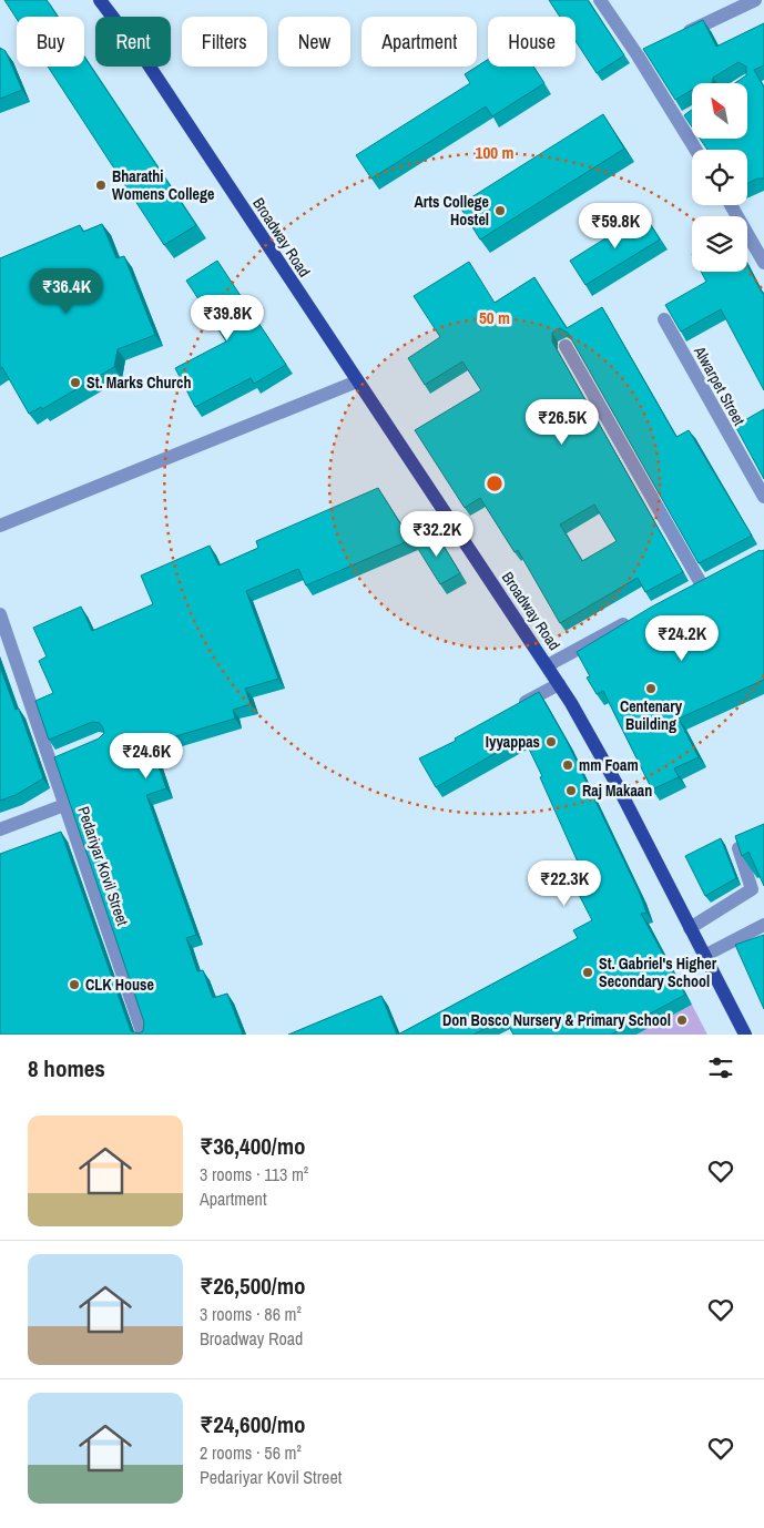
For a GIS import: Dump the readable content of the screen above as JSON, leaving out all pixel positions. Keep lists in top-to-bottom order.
{
  "streets": {
    "main road": ["Broadway Road"],
    "street": ["Alwarpet Street", "Pedariyar Kovil Street"]
  },
  "places": [
    "Bharathi Womens College",
    "Arts College Hostel",
    "St. Marks Church",
    "Centenary Building",
    "Iyyappas",
    "mm Foam",
    "Raj Makaan",
    "St. Gabriel's Higher Secondary School",
    "CLK House",
    "Don Bosco Nursery & Primary School"
  ],
  "north": "top left",
  "page": {
    "chip": [
      "Buy",
      "Rent",
      "Filters",
      "New",
      "Apartment",
      "House"
    ],
    "price": [
      "₹59.8K",
      "₹36.4K",
      "₹39.8K",
      "₹26.5K",
      "₹32.2K",
      "₹24.2K",
      "₹24.6K",
      "₹22.3K"
    ],
    "heading": "8 homes",
    "list": [
      {
        "name": "₹36,400/mo",
        "note": "3 rooms · 113 m² · Apartment"
      },
      {
        "name": "₹26,500/mo",
        "note": "3 rooms · 86 m² · Broadway Road"
      },
      {
        "name": "₹24,600/mo",
        "note": "2 rooms · 56 m² · Pedariyar Kovil Street"
      }
    ]
  },
  "rings": ["100 m", "50 m"]
}
